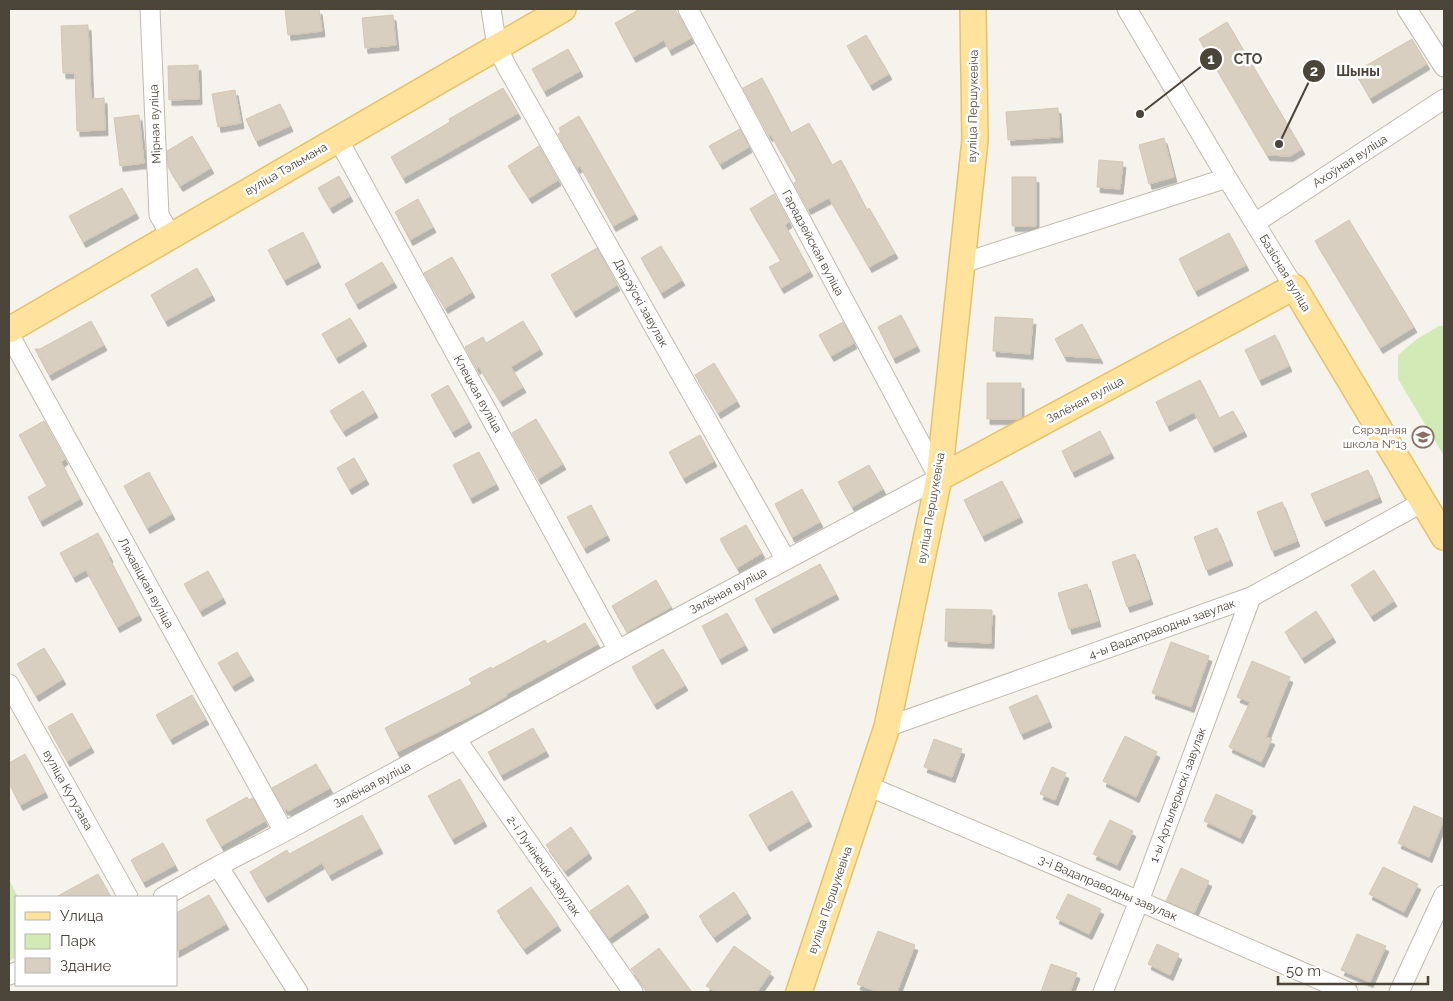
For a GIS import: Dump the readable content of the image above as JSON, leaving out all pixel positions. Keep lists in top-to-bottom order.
{
  "streets": {
    "main road": [
      "вуліца Першукевіча",
      "вуліца Тэльмана",
      "Базісная вуліца",
      "Зялёная вуліца"
    ],
    "street": [
      "Мірная вуліца",
      "Ахоўная вуліца",
      "Гарадзейская вуліца",
      "Дарэўскі завулак",
      "Клецкая вуліца",
      "Ляхавіцкая вуліца",
      "4-ы Вадаправодны завулак",
      "вуліца Кутузава",
      "1-ы Артылерыскі завулак",
      "2-і Лунінецкі завулак",
      "3-і Вадаправодны завулак"
    ]
  },
  "crossings": [
    ["вуліца Першукевіча", "Гарадзейская вуліца"],
    ["вуліца Першукевіча", "Зялёная вуліца"],
    ["вуліца Першукевіча", "4-ы Вадаправодны завулак"],
    ["вуліца Першукевіча", "3-і Вадаправодны завулак"],
    ["Мірная вуліца", "вуліца Тэльмана"],
    ["Ахоўная вуліца", "Базісная вуліца"],
    ["вуліца Тэльмана", "Дарэўскі завулак"],
    ["вуліца Тэльмана", "Клецкая вуліца"],
    ["Гарадзейская вуліца", "Зялёная вуліца"],
    ["Базісная вуліца", "Зялёная вуліца"],
    ["Базісная вуліца", "4-ы Вадаправодны завулак"],
    ["Дарэўскі завулак", "Зялёная вуліца"],
    ["Клецкая вуліца", "Зялёная вуліца"],
    ["Зялёная вуліца", "Ляхавіцкая вуліца"],
    ["Зялёная вуліца", "2-і Лунінецкі завулак"],
    ["4-ы Вадаправодны завулак", "1-ы Артылерыскі завулак"],
    ["1-ы Артылерыскі завулак", "3-і Вадаправодны завулак"]
  ],
  "places": {
    "other": ["СТО", "Шыны"],
    "school or university": ["Сярэдняя школа №13"]
  },
  "legend": ["Улица", "Парк", "Здание"],
  "scale_bar": "50 m"
}
